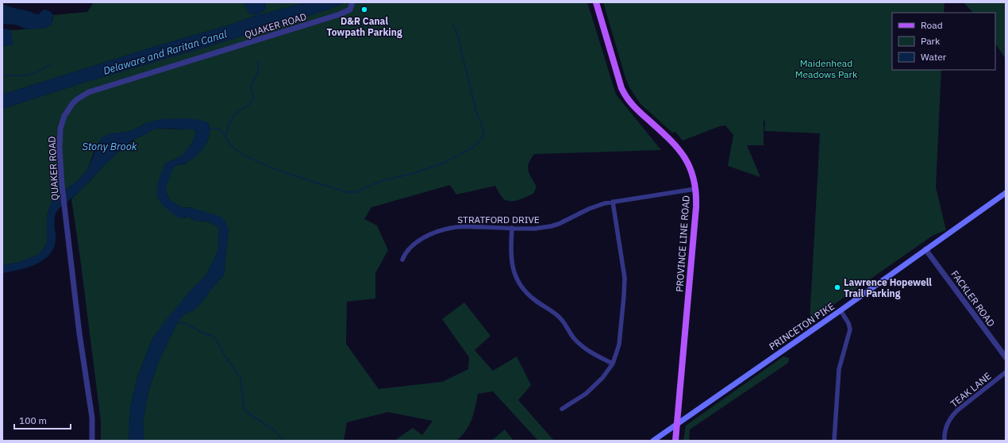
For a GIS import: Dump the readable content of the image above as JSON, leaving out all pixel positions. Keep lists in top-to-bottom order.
{
  "streets": {
    "main road": ["PROVINCE LINE ROAD", "PRINCETON PIKE"],
    "street": [
      "QUAKER ROAD",
      "STRATFORD DRIVE",
      "FACKLER ROAD",
      "TEAK LANE"
    ]
  },
  "crossings": [
    ["STRATFORD DRIVE", "PROVINCE LINE ROAD"],
    ["PROVINCE LINE ROAD", "PRINCETON PIKE"],
    ["FACKLER ROAD", "PRINCETON PIKE"]
  ],
  "water": ["Delaware and Raritan Canal", "Stony Brook"],
  "parks": ["Maidenhead Meadows Park"],
  "places": ["D&R Canal Towpath Parking", "Lawrence Hopewell Trail Parking"],
  "legend": ["Road", "Park", "Water"],
  "scale_bar": "100 m"
}
